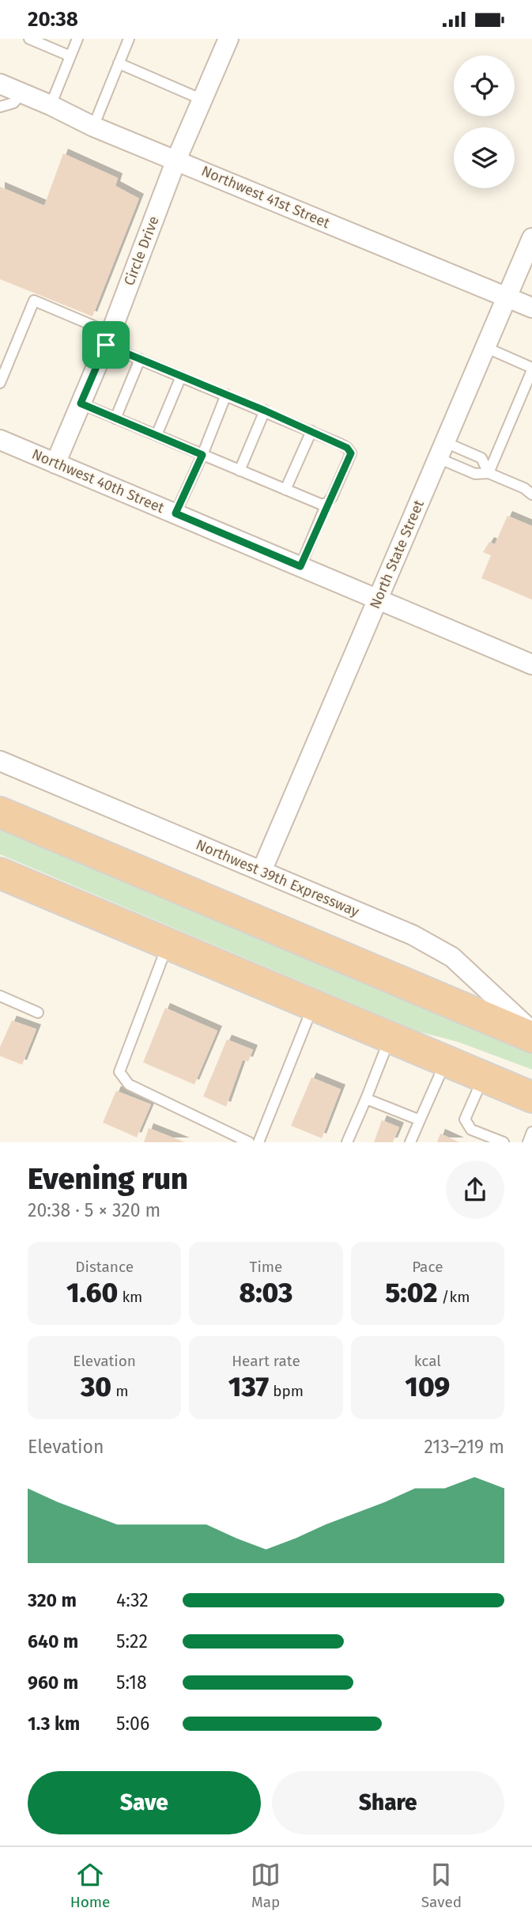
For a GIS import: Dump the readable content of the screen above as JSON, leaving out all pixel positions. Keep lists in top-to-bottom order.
{
  "streets": {
    "street": [
      "Northwest 41st Street",
      "Circle Drive",
      "Northwest 40th Street",
      "North State Street",
      "Northwest 39th Expressway"
    ]
  },
  "crossings": [
    ["Northwest 41st Street", "Circle Drive"],
    ["Northwest 41st Street", "North State Street"],
    ["Circle Drive", "Northwest 40th Street"],
    ["Northwest 40th Street", "North State Street"],
    ["North State Street", "Northwest 39th Expressway"]
  ],
  "page": {
    "status": "20:38",
    "heading": ["Evening run", "20:38 · 5 × 320 m"],
    "stats": [
      ["Distance", "1.60 km"],
      ["Time", "8:03"],
      ["Pace", "5:02 /km"],
      ["Elevation", "30 m"],
      ["Heart rate", "137 bpm"],
      ["kcal", "109"]
    ],
    "chart": ["Elevation", "213–219 m"],
    "list": [
      {
        "name": "320 m",
        "note": "4:32"
      },
      {
        "name": "640 m",
        "note": "5:22"
      },
      {
        "name": "960 m",
        "note": "5:18"
      },
      {
        "name": "1.3 km",
        "note": "5:06"
      }
    ],
    "buttons": ["Save", "Share"],
    "tabs": ["Home", "Map", "Saved"]
  }
}
